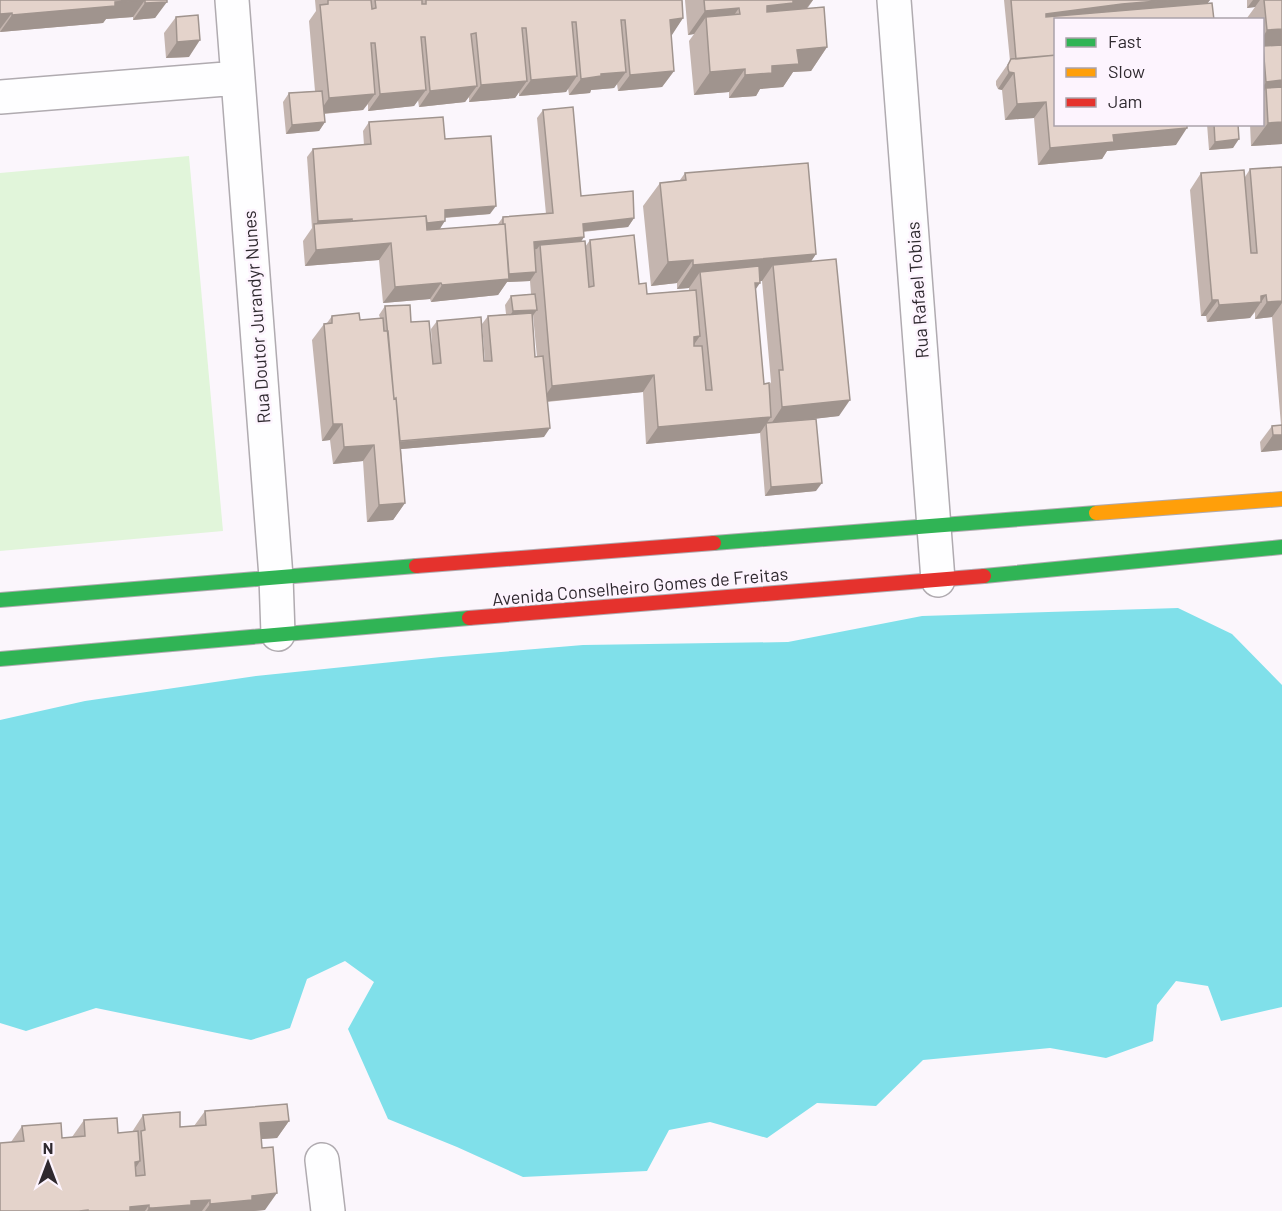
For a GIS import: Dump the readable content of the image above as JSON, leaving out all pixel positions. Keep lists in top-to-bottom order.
{
  "streets": {
    "street": ["Rua Rafael Tobias", "Rua Doutor Jurandyr Nunes", "Avenida Conselheiro Gomes de Freitas"]
  },
  "crossings": [
    ["Rua Rafael Tobias", "Avenida Conselheiro Gomes de Freitas"],
    ["Rua Doutor Jurandyr Nunes", "Avenida Conselheiro Gomes de Freitas"]
  ],
  "legend": ["Fast", "Slow", "Jam"],
  "north": "top"
}
